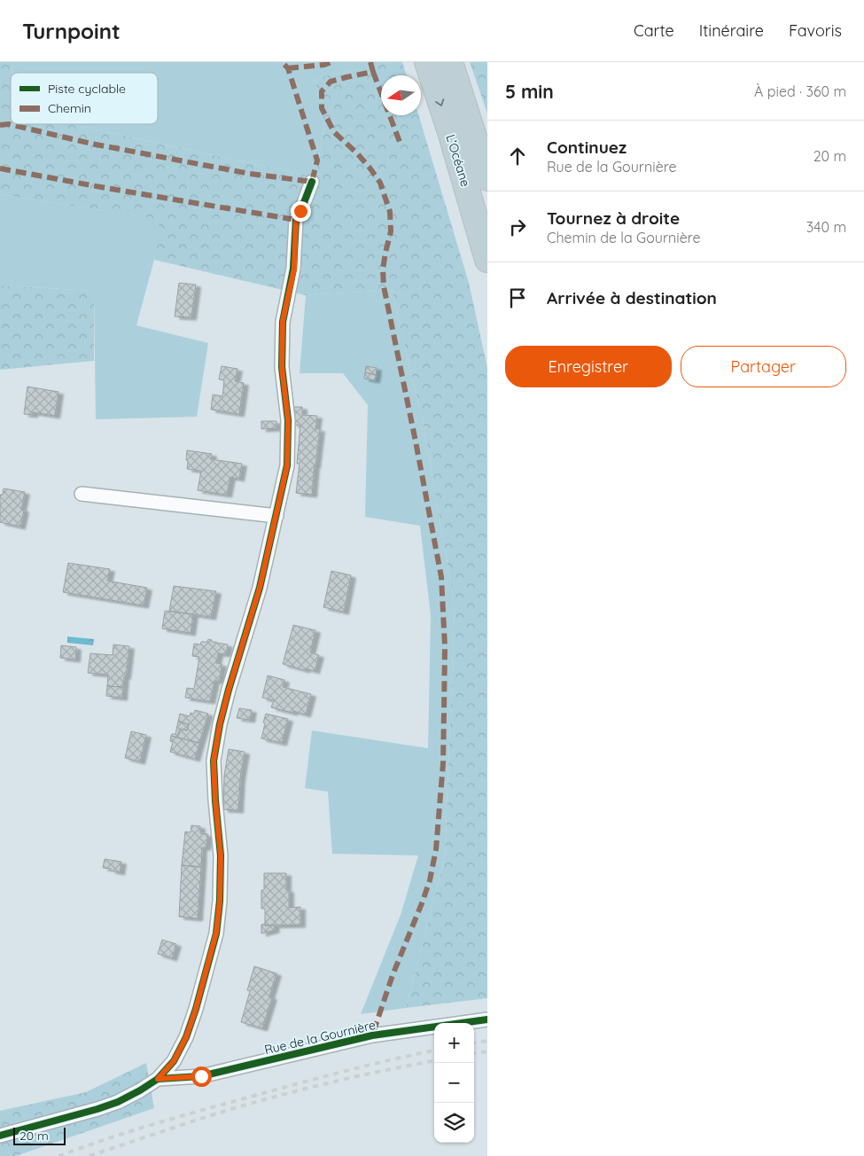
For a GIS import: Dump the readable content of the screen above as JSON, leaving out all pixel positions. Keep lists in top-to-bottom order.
{
  "streets": {
    "highway": ["L’Océane"],
    "street": ["Rue de la Gournière"]
  },
  "legend": ["Piste cyclable", "Chemin"],
  "scale_bar": "20 m",
  "north": "left",
  "page": {
    "header": "Turnpoint",
    "nav": ["Carte", "Itinéraire", "Favoris"],
    "heading": ["5 min", "À pied · 360 m"],
    "list": [
      ["Continuez", "Rue de la Gournière", "20 m"],
      ["Tournez à droite", "Chemin de la Gournière", "340 m"],
      "Arrivée à destination"
    ],
    "buttons": ["Enregistrer", "Partager"],
    "map_buttons": ["+", "−"],
    "scale": "20 m"
  }
}
